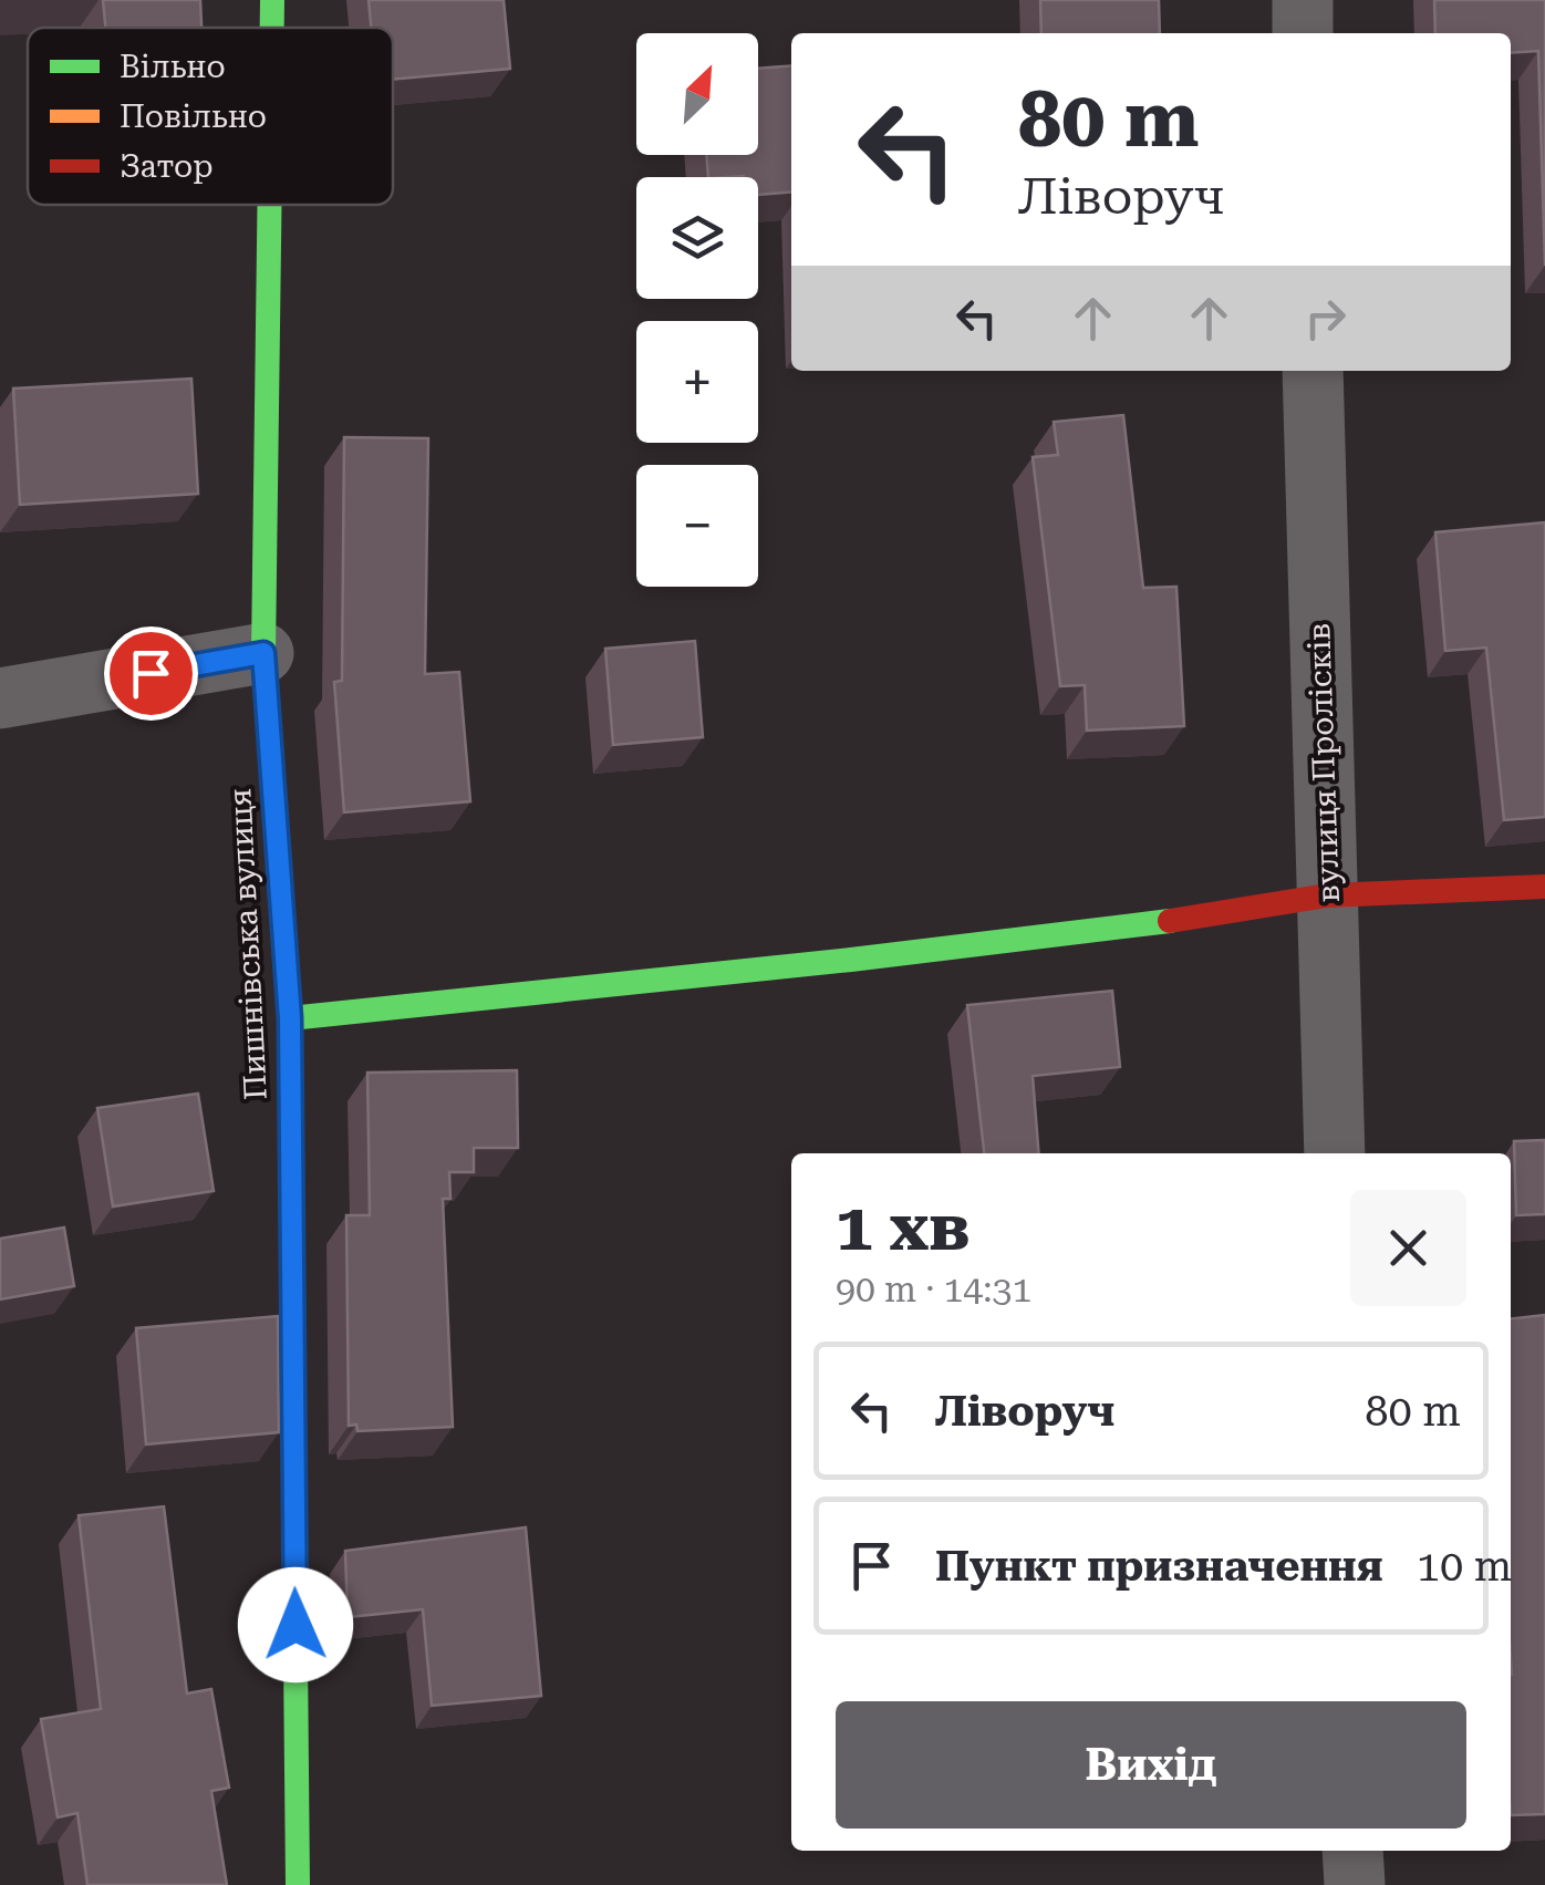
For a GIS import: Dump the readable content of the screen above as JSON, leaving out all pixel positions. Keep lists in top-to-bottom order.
{
  "streets": {
    "street": ["вулиця Пролісків", "Пишнівська вулиця"]
  },
  "legend": ["Вільно", "Повільно", "Затор"],
  "north": "top right",
  "page": {
    "map_buttons": ["+", "−"],
    "turn": ["80 m", "Ліворуч"],
    "heading": ["1 хв", "90 m · 14:31"],
    "list": [
      {
        "name": "Ліворуч",
        "value": "80 m"
      },
      {
        "name": "Пункт призначення",
        "value": "10 m"
      }
    ],
    "buttons": "Вихід"
  }
}
